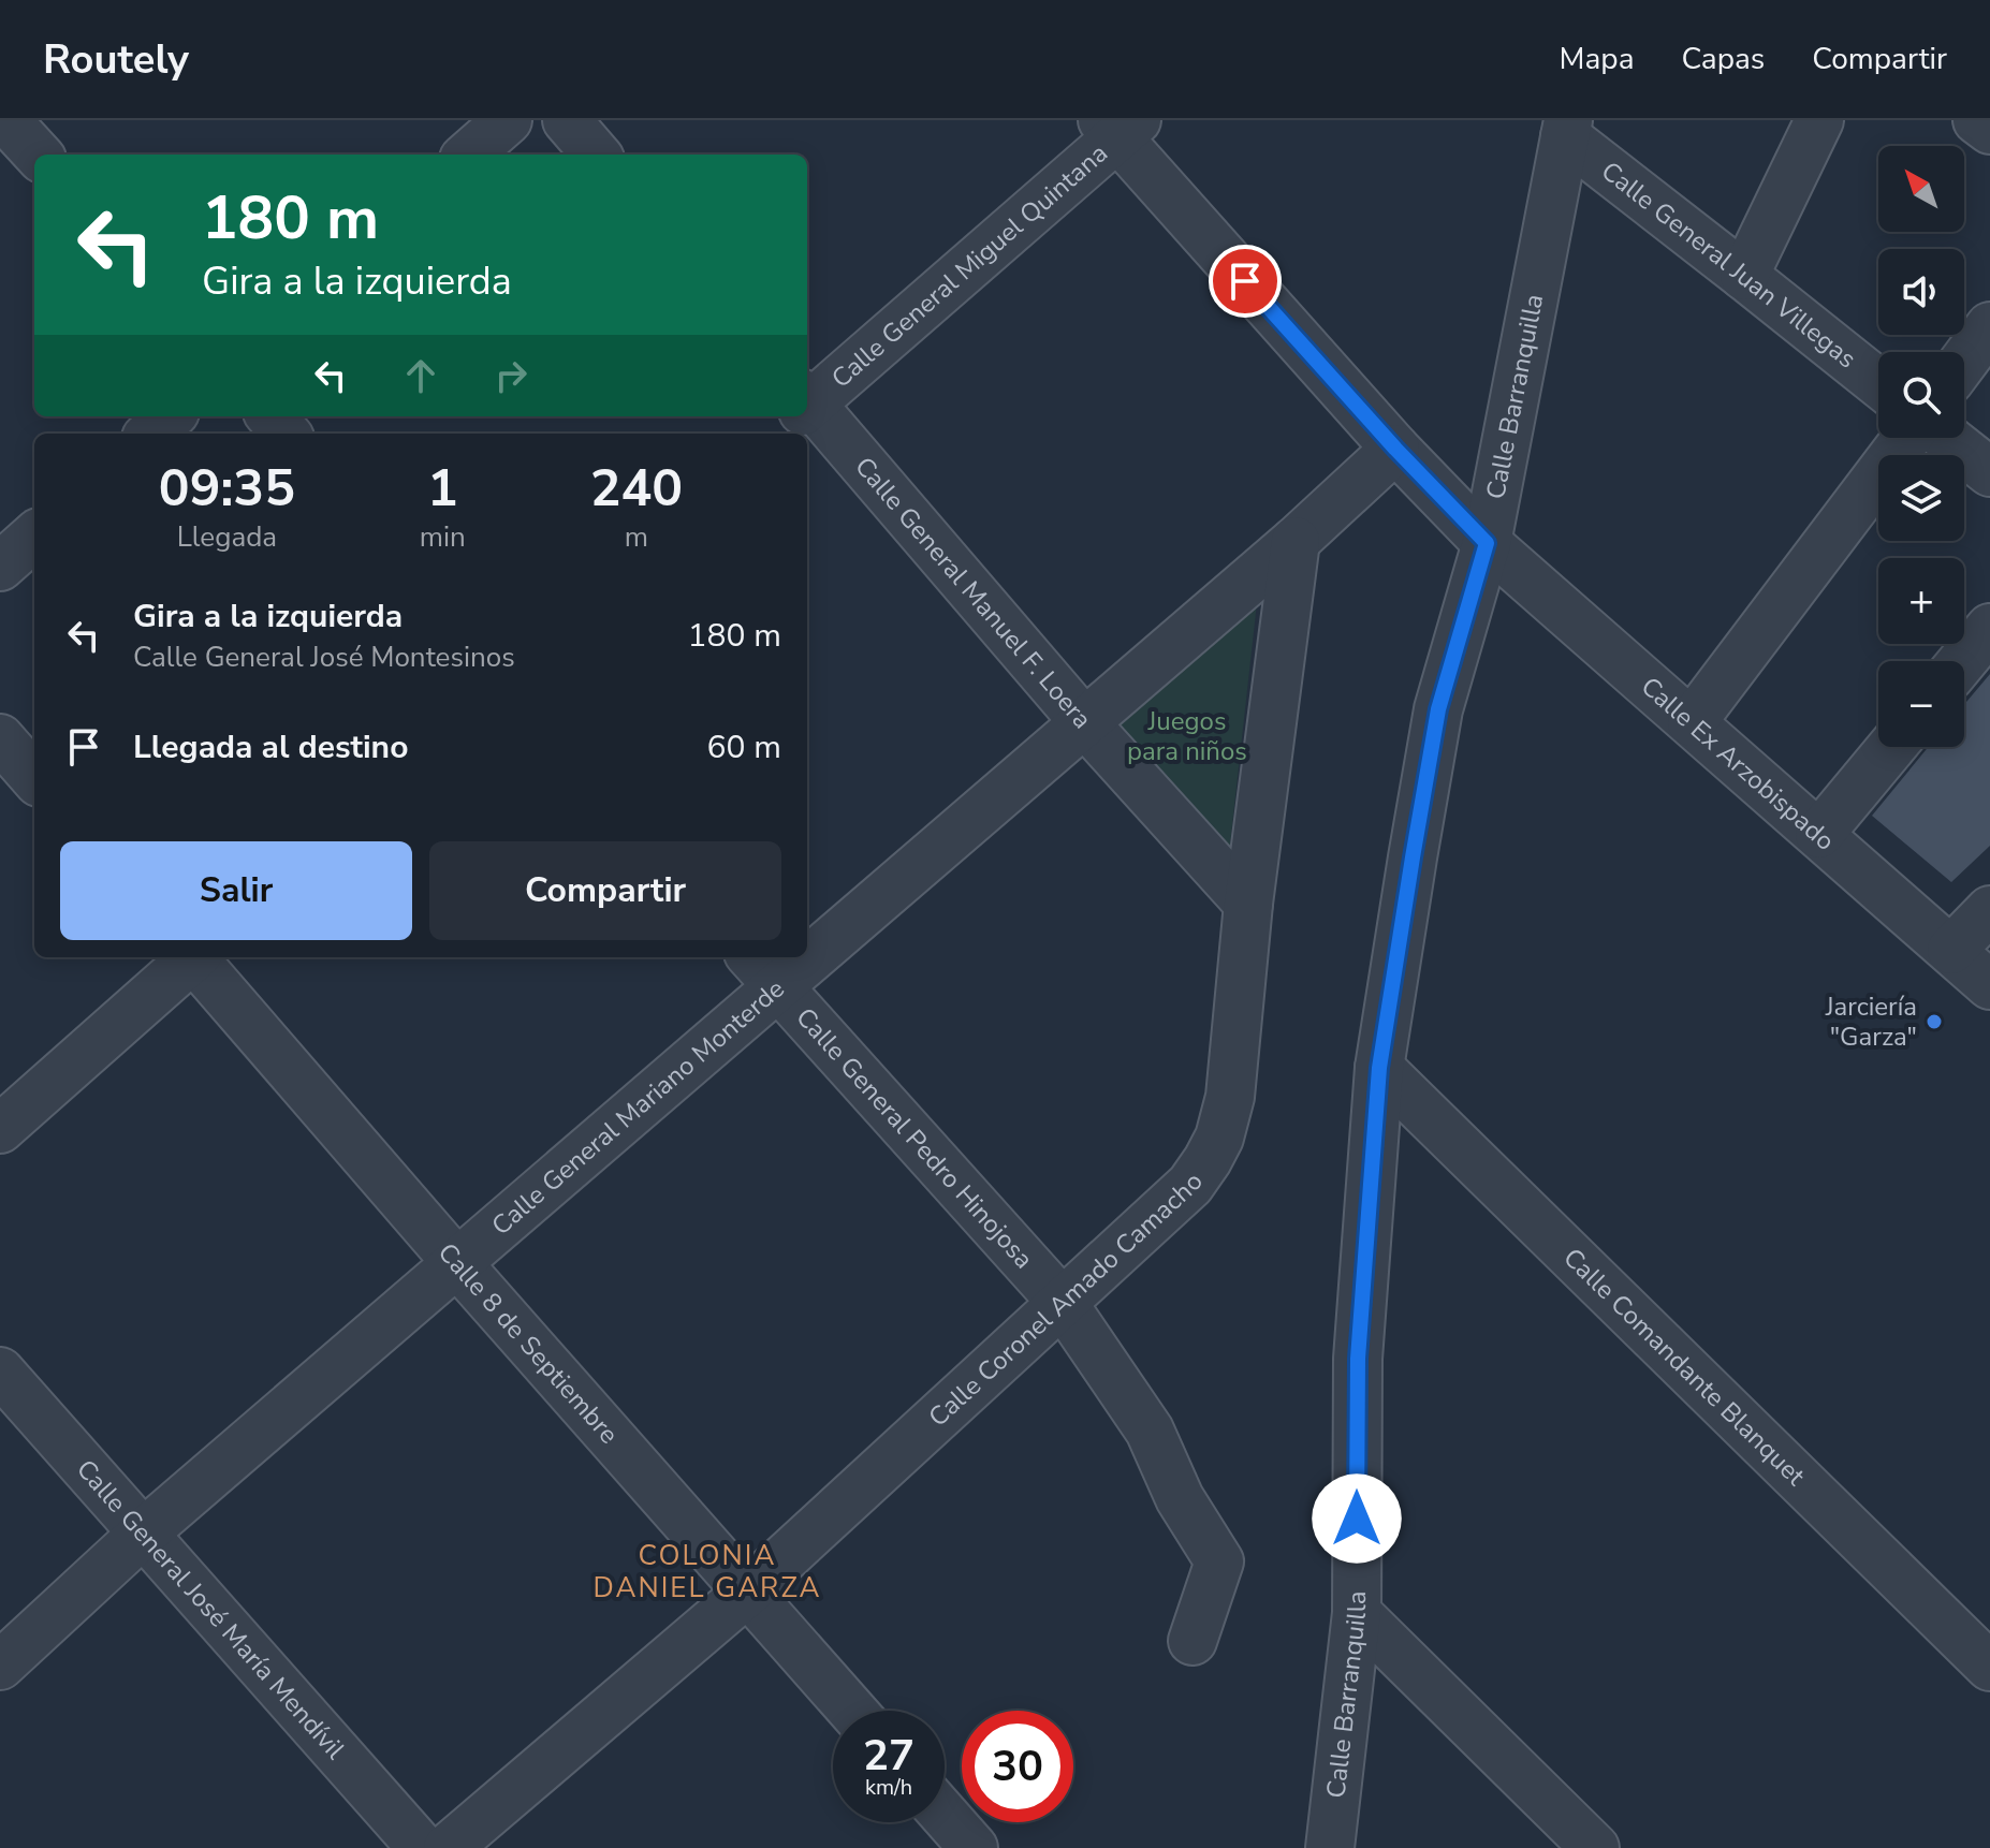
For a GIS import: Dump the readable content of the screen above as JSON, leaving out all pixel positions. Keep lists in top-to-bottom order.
{
  "streets": {
    "street": [
      "Calle General Miguel Quintana",
      "Calle General Juan Villegas",
      "Calle Barranquilla",
      "Calle General Manuel F. Loera",
      "Calle Ex Arzobispado",
      "Calle General Mariano Monterde",
      "Calle General Pedro Hinojosa",
      "Calle Coronel Amado Camacho",
      "Calle 8 de Septiembre",
      "Calle Comandante Blanquet",
      "Calle General José María Mendívil"
    ]
  },
  "crossings": [
    ["Calle General Miguel Quintana", "Calle Ex Arzobispado"],
    ["Calle General Juan Villegas", "Calle Barranquilla"],
    ["Calle Barranquilla", "Calle Ex Arzobispado"],
    ["Calle Barranquilla", "Calle Comandante Blanquet"],
    ["Calle General Manuel F. Loera", "Calle General Mariano Monterde"],
    ["Calle General Manuel F. Loera", "Calle Coronel Amado Camacho"],
    ["Calle Ex Arzobispado", "Calle General Mariano Monterde"],
    ["Calle General Mariano Monterde", "Calle General Pedro Hinojosa"],
    ["Calle General Mariano Monterde", "Calle Coronel Amado Camacho"],
    ["Calle General Mariano Monterde", "Calle 8 de Septiembre"],
    ["Calle General Mariano Monterde", "Calle General José María Mendívil"],
    ["Calle General Pedro Hinojosa", "Calle Coronel Amado Camacho"],
    ["Calle Coronel Amado Camacho", "Calle 8 de Septiembre"]
  ],
  "districts": ["COLONIA DANIEL GARZA"],
  "parks": ["Juegos para niños"],
  "places": ["Jarciería \"Garza\""],
  "north": "top left",
  "page": {
    "header": "Routely",
    "nav": ["Mapa", "Capas", "Compartir"],
    "map_buttons": ["+", "−"],
    "turn": ["180 m", "Gira a la izquierda"],
    "eta": [
      "09:35",
      "Llegada",
      "1",
      "min",
      "240",
      "m"
    ],
    "list": [
      {
        "name": "Gira a la izquierda",
        "note": "Calle General José Montesinos",
        "value": "180 m"
      },
      {
        "name": "Llegada al destino",
        "value": "60 m"
      }
    ],
    "buttons": ["Salir", "Compartir"],
    "speed": "27 km/h",
    "limit": "30"
  }
}
